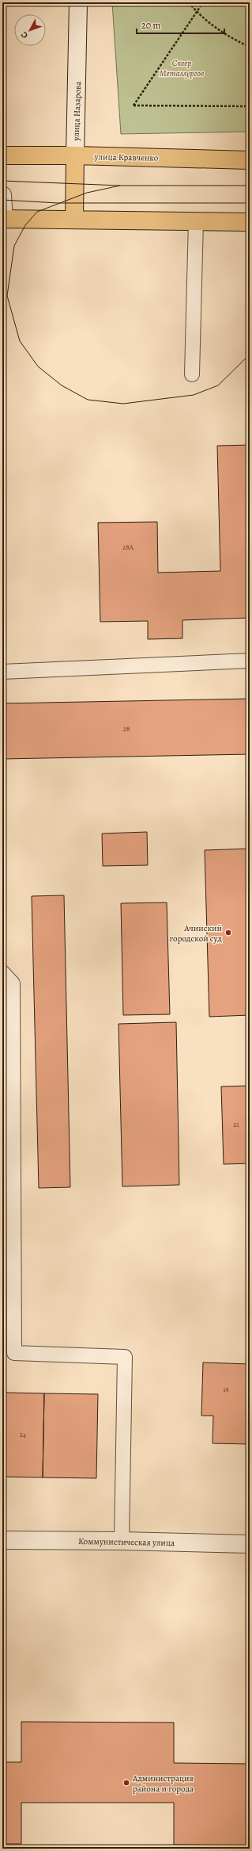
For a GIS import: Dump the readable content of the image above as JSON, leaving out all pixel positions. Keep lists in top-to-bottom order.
{
  "streets": {
    "main road": ["улица Назарова", "улица Кравченко"],
    "street": ["Коммунистическая улица"]
  },
  "crossings": [
    ["улица Назарова", "улица Кравченко"]
  ],
  "parks": ["Сквер Металлургов"],
  "places": ["Ачинский городской суд", "Администрация района и города"],
  "house_numbers": [
    "28А",
    "28",
    "21",
    "19",
    "24"
  ],
  "scale_bar": "20 m",
  "north": "bottom left"
}
